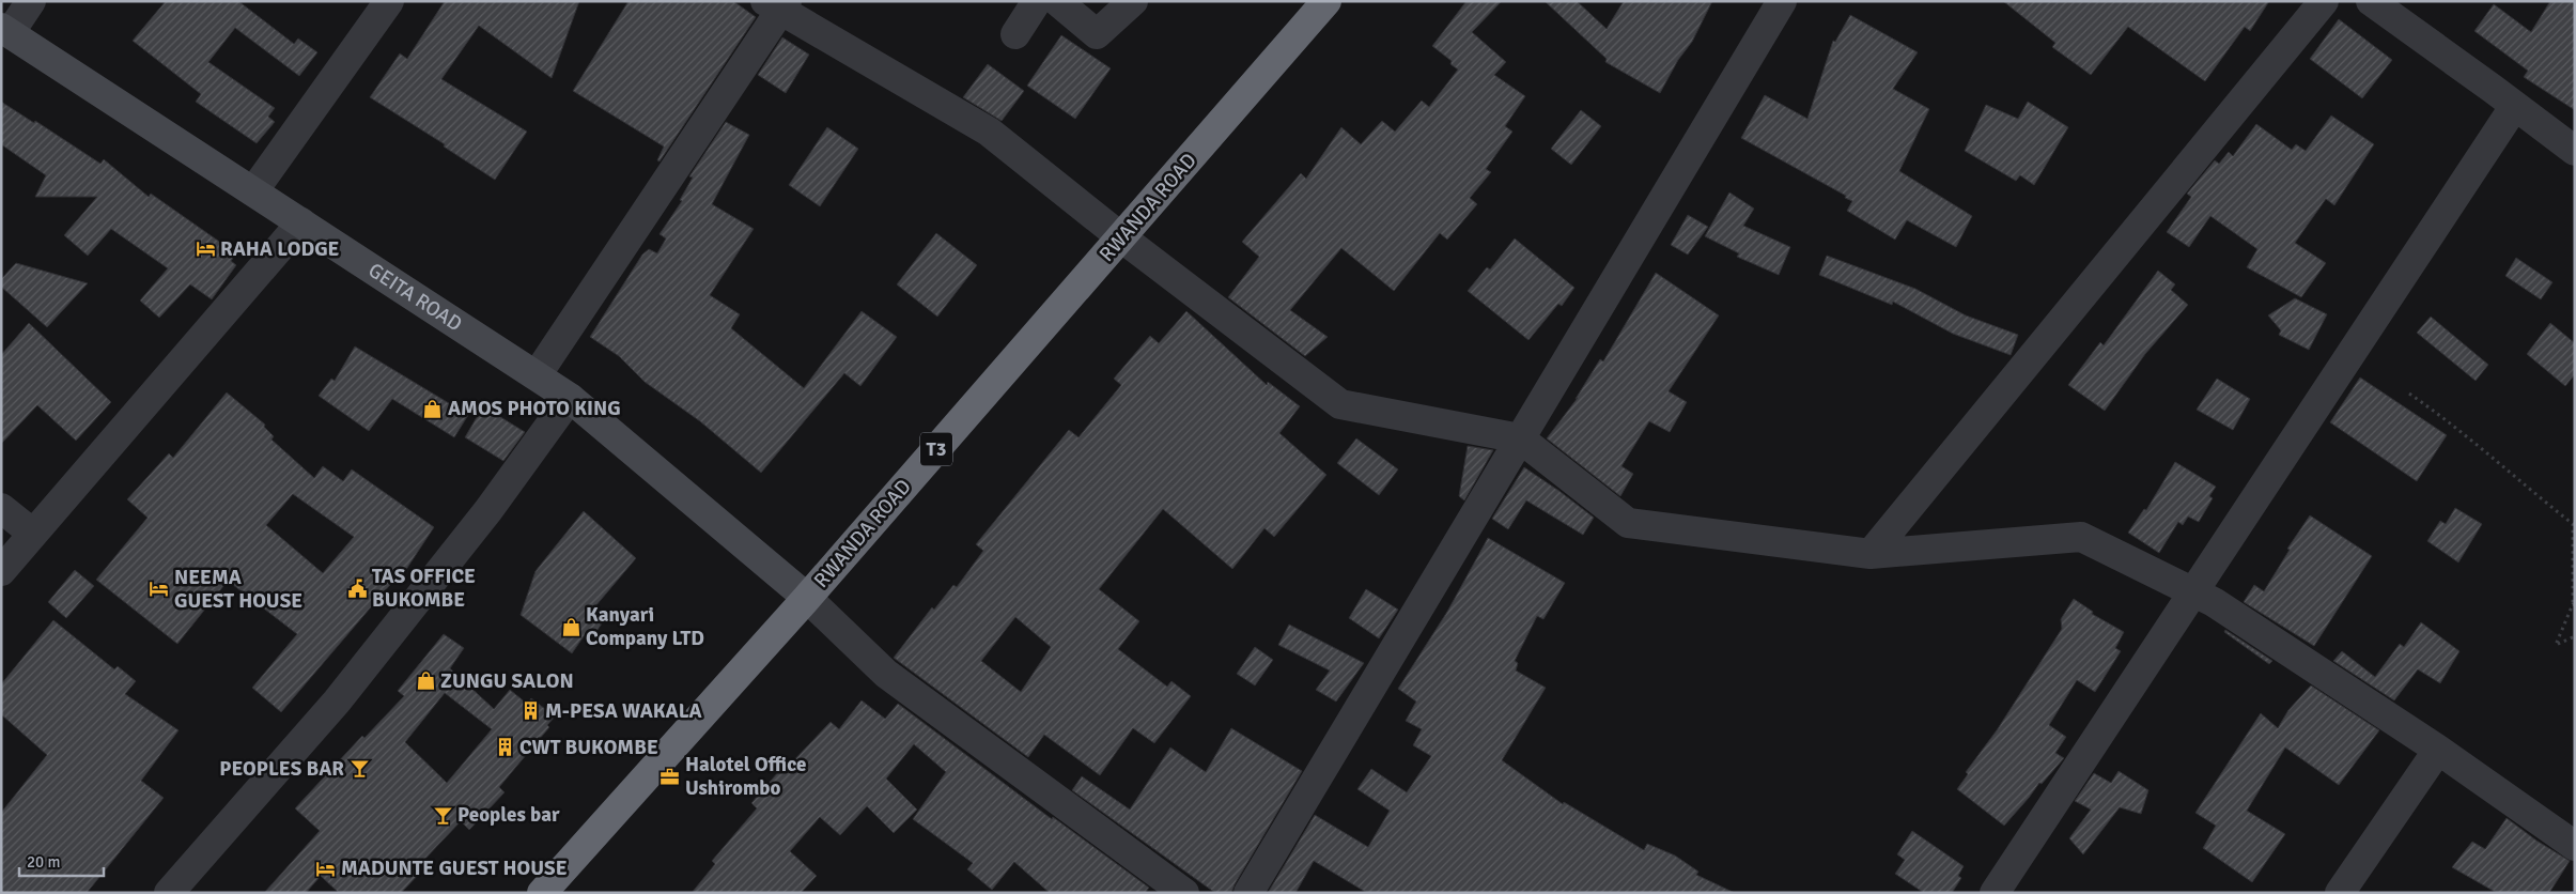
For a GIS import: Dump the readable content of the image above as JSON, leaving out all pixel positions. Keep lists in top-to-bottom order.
{
  "streets": {
    "highway": ["RWANDA ROAD", "T3"],
    "main road": ["GEITA ROAD"]
  },
  "crossings": [
    ["RWANDA ROAD", "GEITA ROAD"]
  ],
  "places": {
    "hotel": ["RAHA LODGE", "NEEMA GUEST HOUSE", "MADUNTE GUEST HOUSE"],
    "shop": ["AMOS PHOTO KING", "Kanyari Company LTD", "ZUNGU SALON"],
    "public building": ["TAS OFFICE BUKOMBE"],
    "building": ["M-PESA WAKALA", "CWT BUKOMBE"],
    "bar": ["PEOPLES BAR", "Peoples bar"],
    "office": ["Halotel Office Ushirombo"]
  },
  "scale_bar": "20 m"
}
